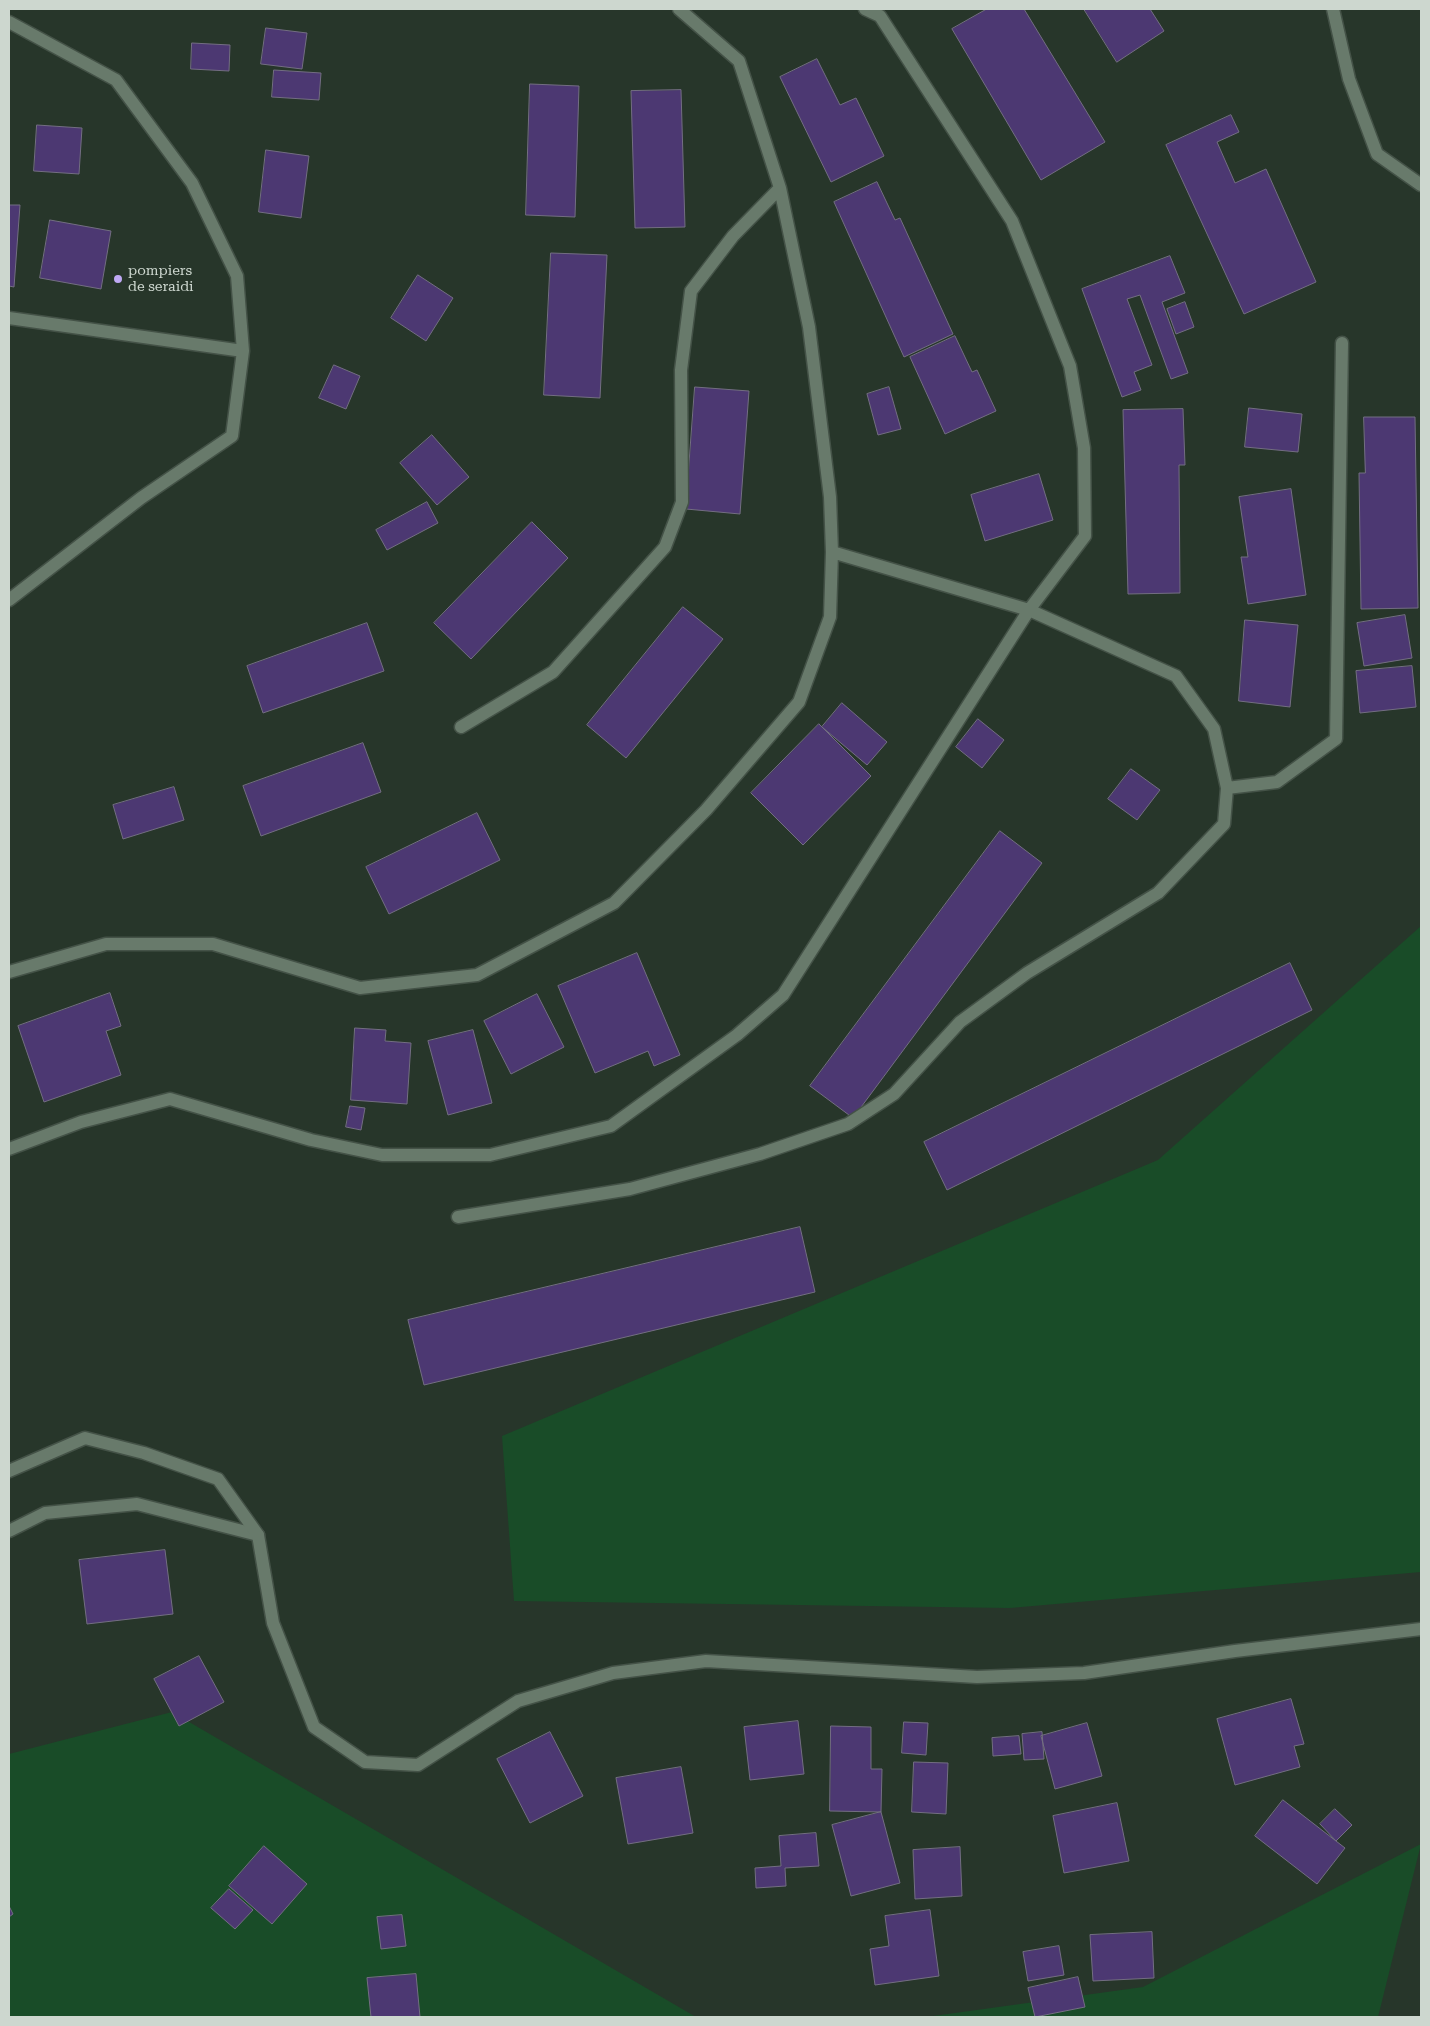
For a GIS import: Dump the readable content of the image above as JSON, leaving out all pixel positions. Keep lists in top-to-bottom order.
{
  "places": ["pompiers de seraidi"]
}
